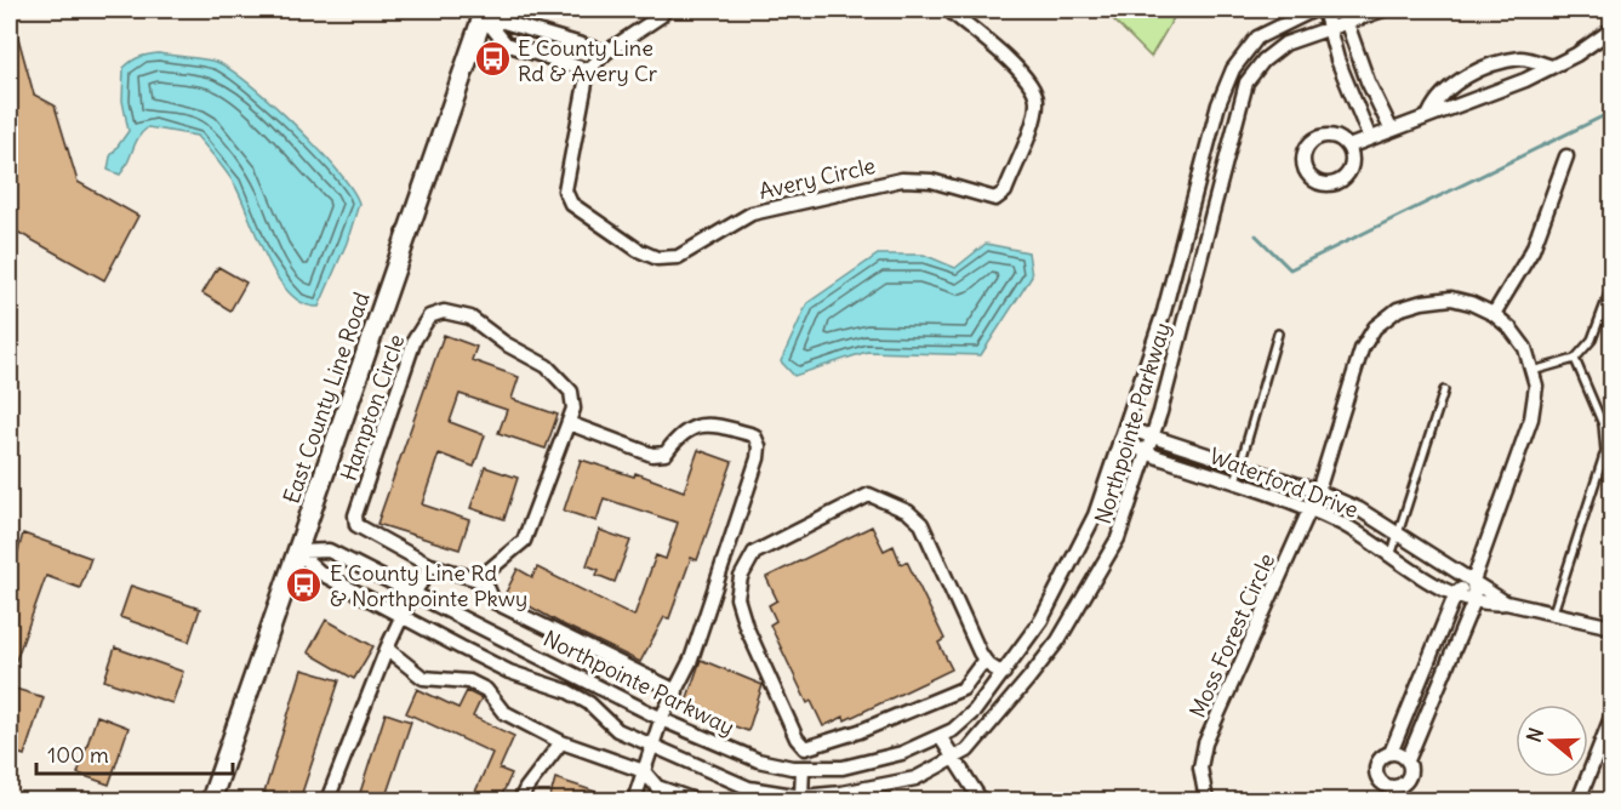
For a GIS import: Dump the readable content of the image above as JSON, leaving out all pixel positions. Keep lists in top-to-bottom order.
{
  "streets": {
    "main road": ["East County Line Road"],
    "street": [
      "Avery Circle",
      "Hampton Circle",
      "Northpointe Parkway",
      "Waterford Drive",
      "Moss Forest Circle"
    ]
  },
  "crossings": [
    ["East County Line Road", "Northpointe Parkway"],
    ["Northpointe Parkway", "Waterford Drive"],
    ["Waterford Drive", "Moss Forest Circle"]
  ],
  "places": {
    "bus stop": ["E County Line Rd & Avery Cr", "E County Line Rd & Northpointe Pkwy"]
  },
  "scale_bar": "100 m",
  "north": "left"
}
